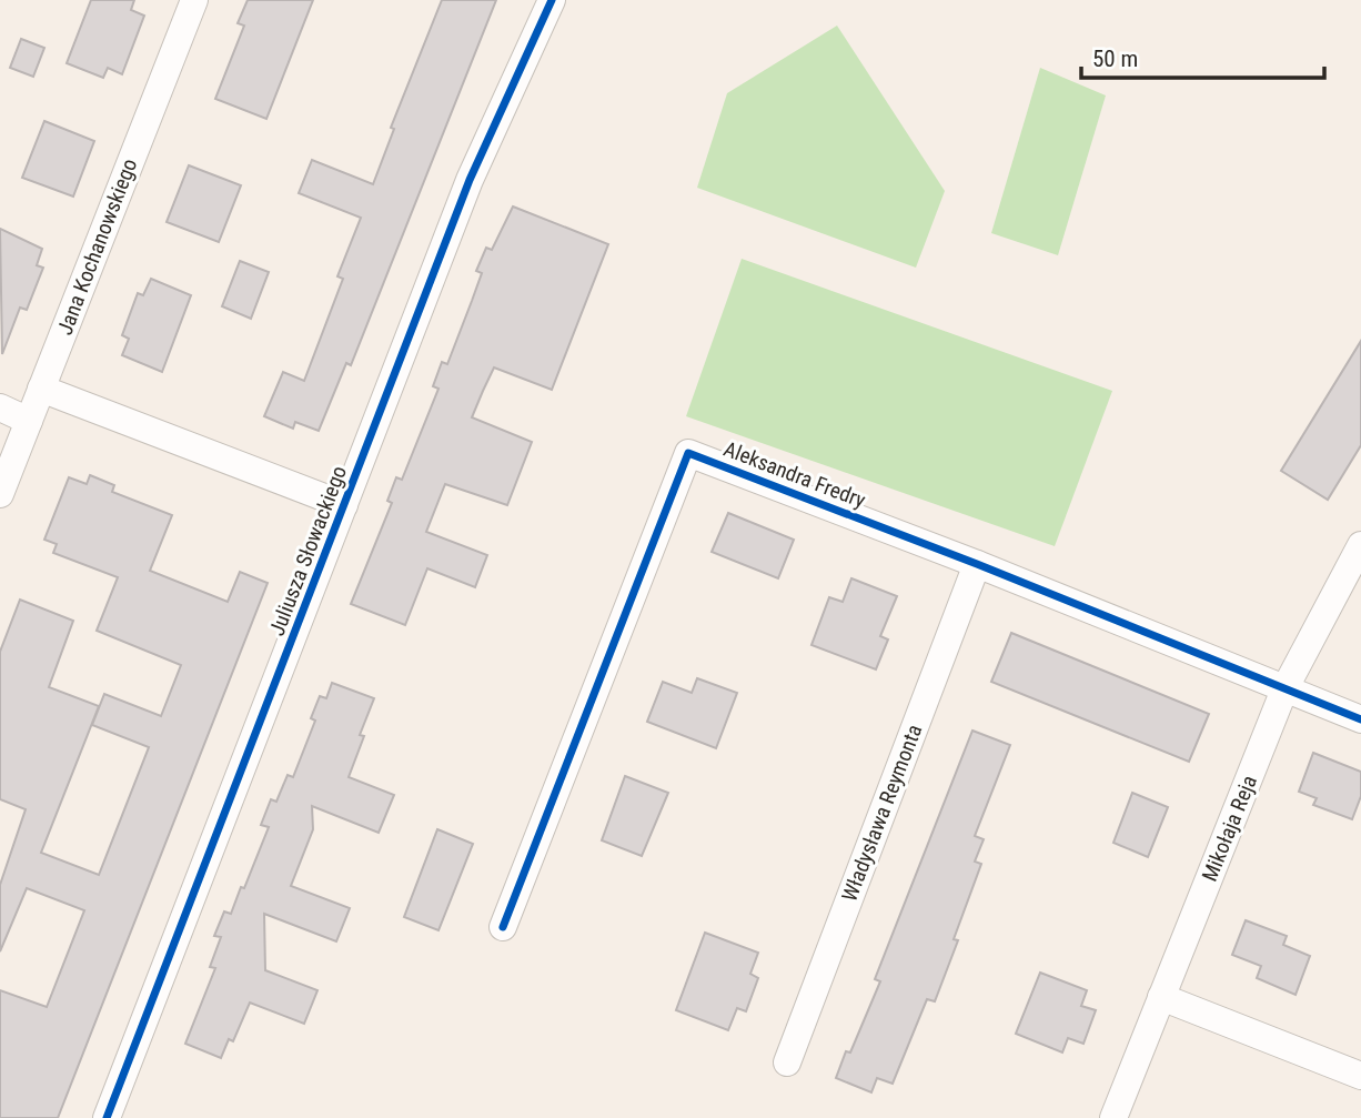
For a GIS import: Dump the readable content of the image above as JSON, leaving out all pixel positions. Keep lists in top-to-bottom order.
{
  "streets": {
    "street": [
      "Jana Kochanowskiego",
      "Aleksandra Fredry",
      "Juliusza Słowackiego",
      "Władysława Reymonta",
      "Mikołaja Reja"
    ]
  },
  "crossings": [
    ["Aleksandra Fredry", "Władysława Reymonta"],
    ["Aleksandra Fredry", "Mikołaja Reja"]
  ],
  "scale_bar": "50 m"
}
